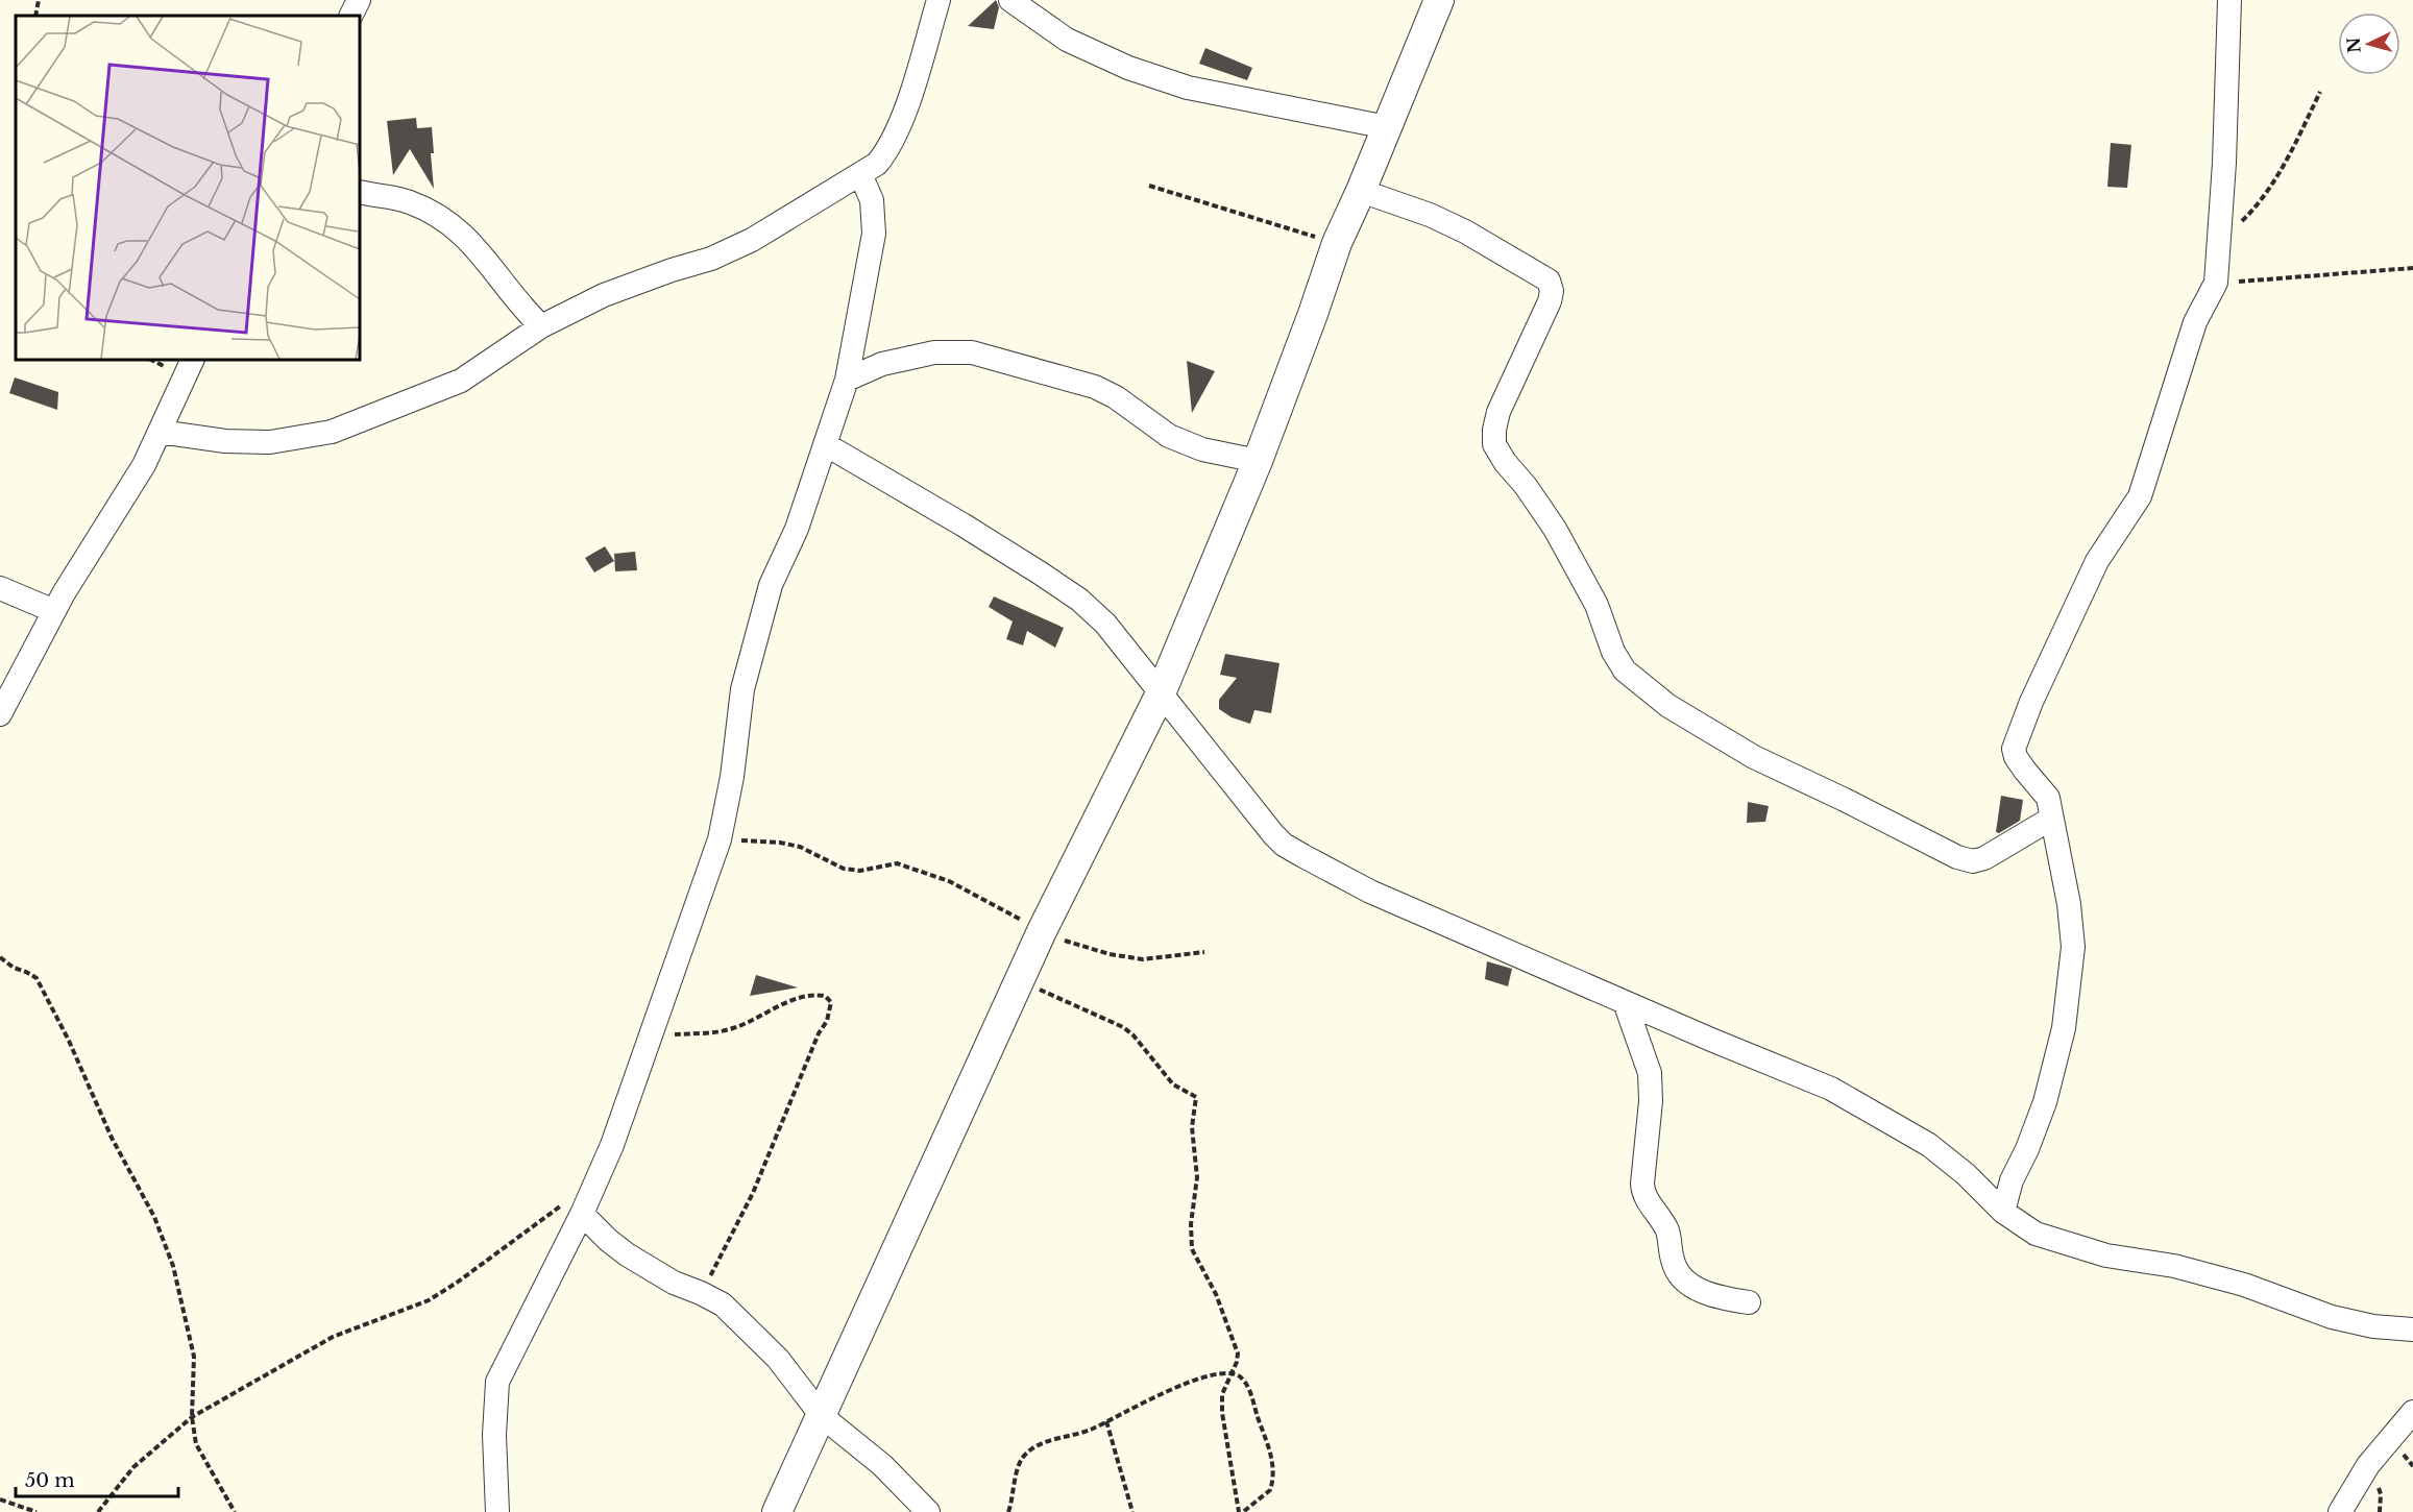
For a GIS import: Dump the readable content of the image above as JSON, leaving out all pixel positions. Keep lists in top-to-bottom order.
{
  "scale_bar": "50 m",
  "north": "left"
}
